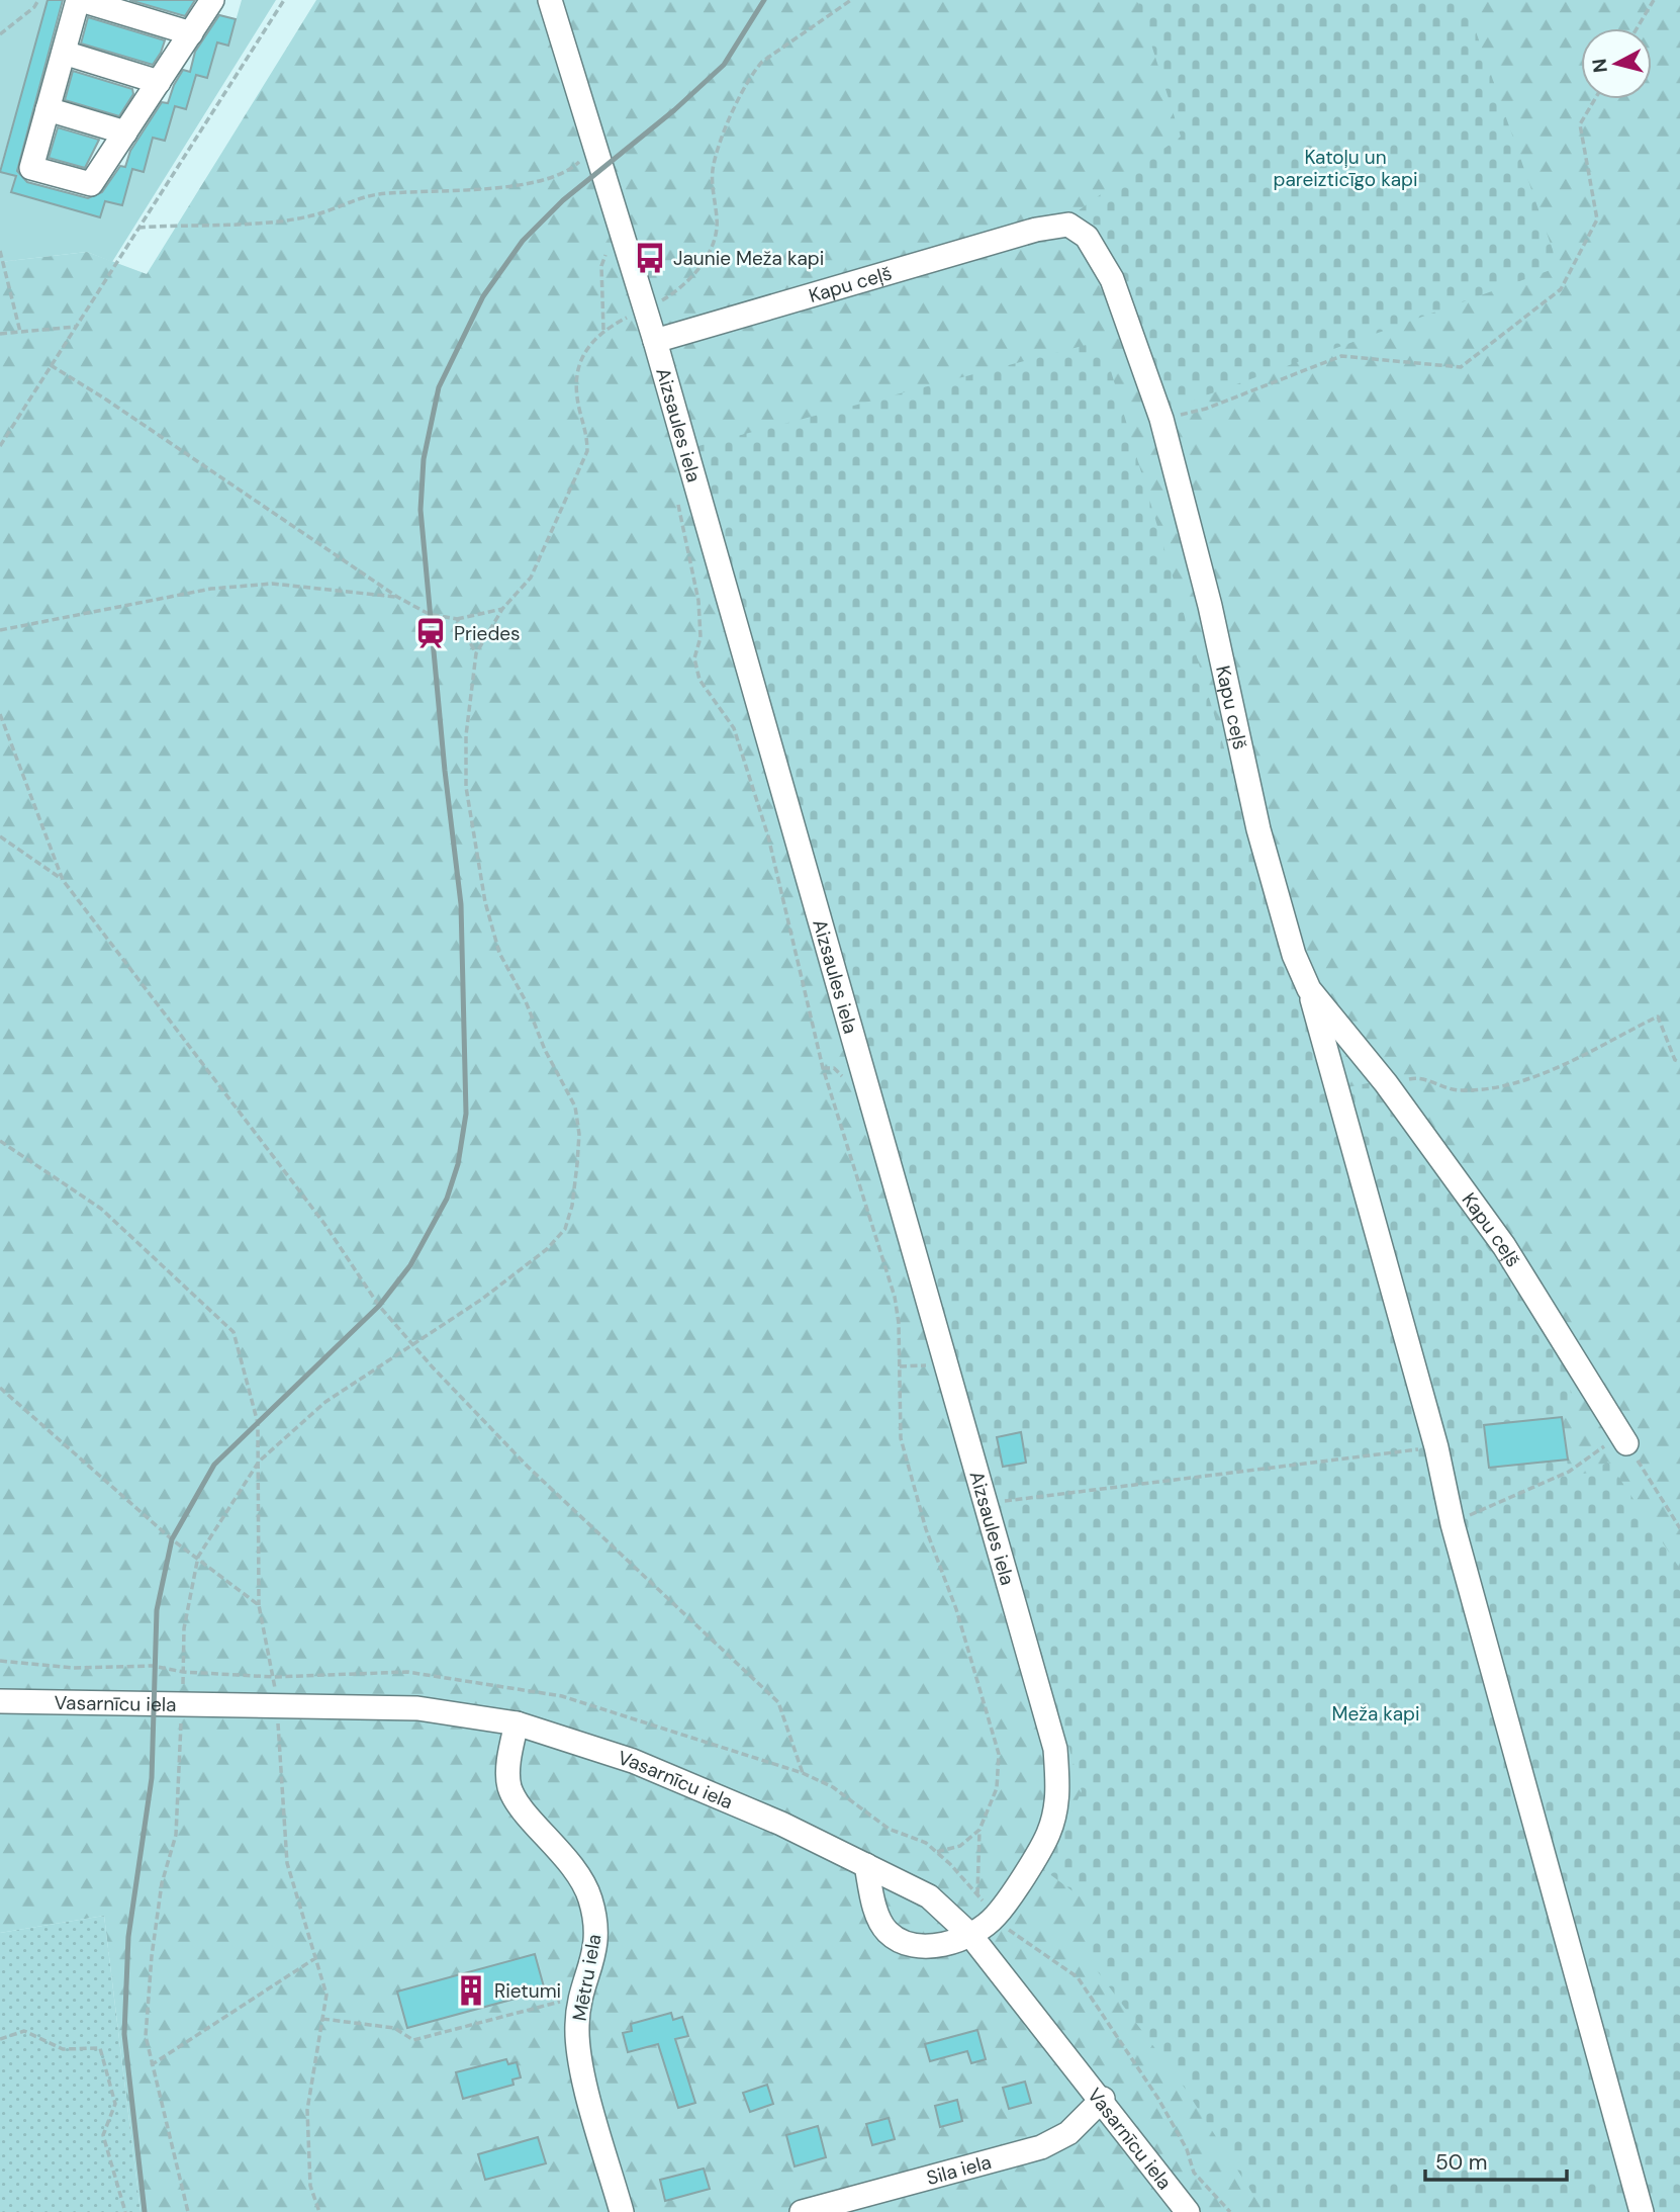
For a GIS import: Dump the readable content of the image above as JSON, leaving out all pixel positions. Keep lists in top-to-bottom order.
{
  "streets": {
    "street": [
      "Kapu ceļš",
      "Aizsaules iela",
      "Vasarnīcu iela",
      "Mētru iela",
      "Sila iela"
    ]
  },
  "crossings": [
    ["Kapu ceļš", "Aizsaules iela"],
    ["Aizsaules iela", "Vasarnīcu iela"],
    ["Vasarnīcu iela", "Mētru iela"],
    ["Vasarnīcu iela", "Sila iela"]
  ],
  "parks": ["Katoļu un pareizticīgo kapi", "Meža kapi"],
  "places": {
    "bus stop": ["Jaunie Meža kapi"],
    "station": ["Priedes"],
    "building": ["Rietumi"]
  },
  "scale_bar": "50 m",
  "north": "left"
}
